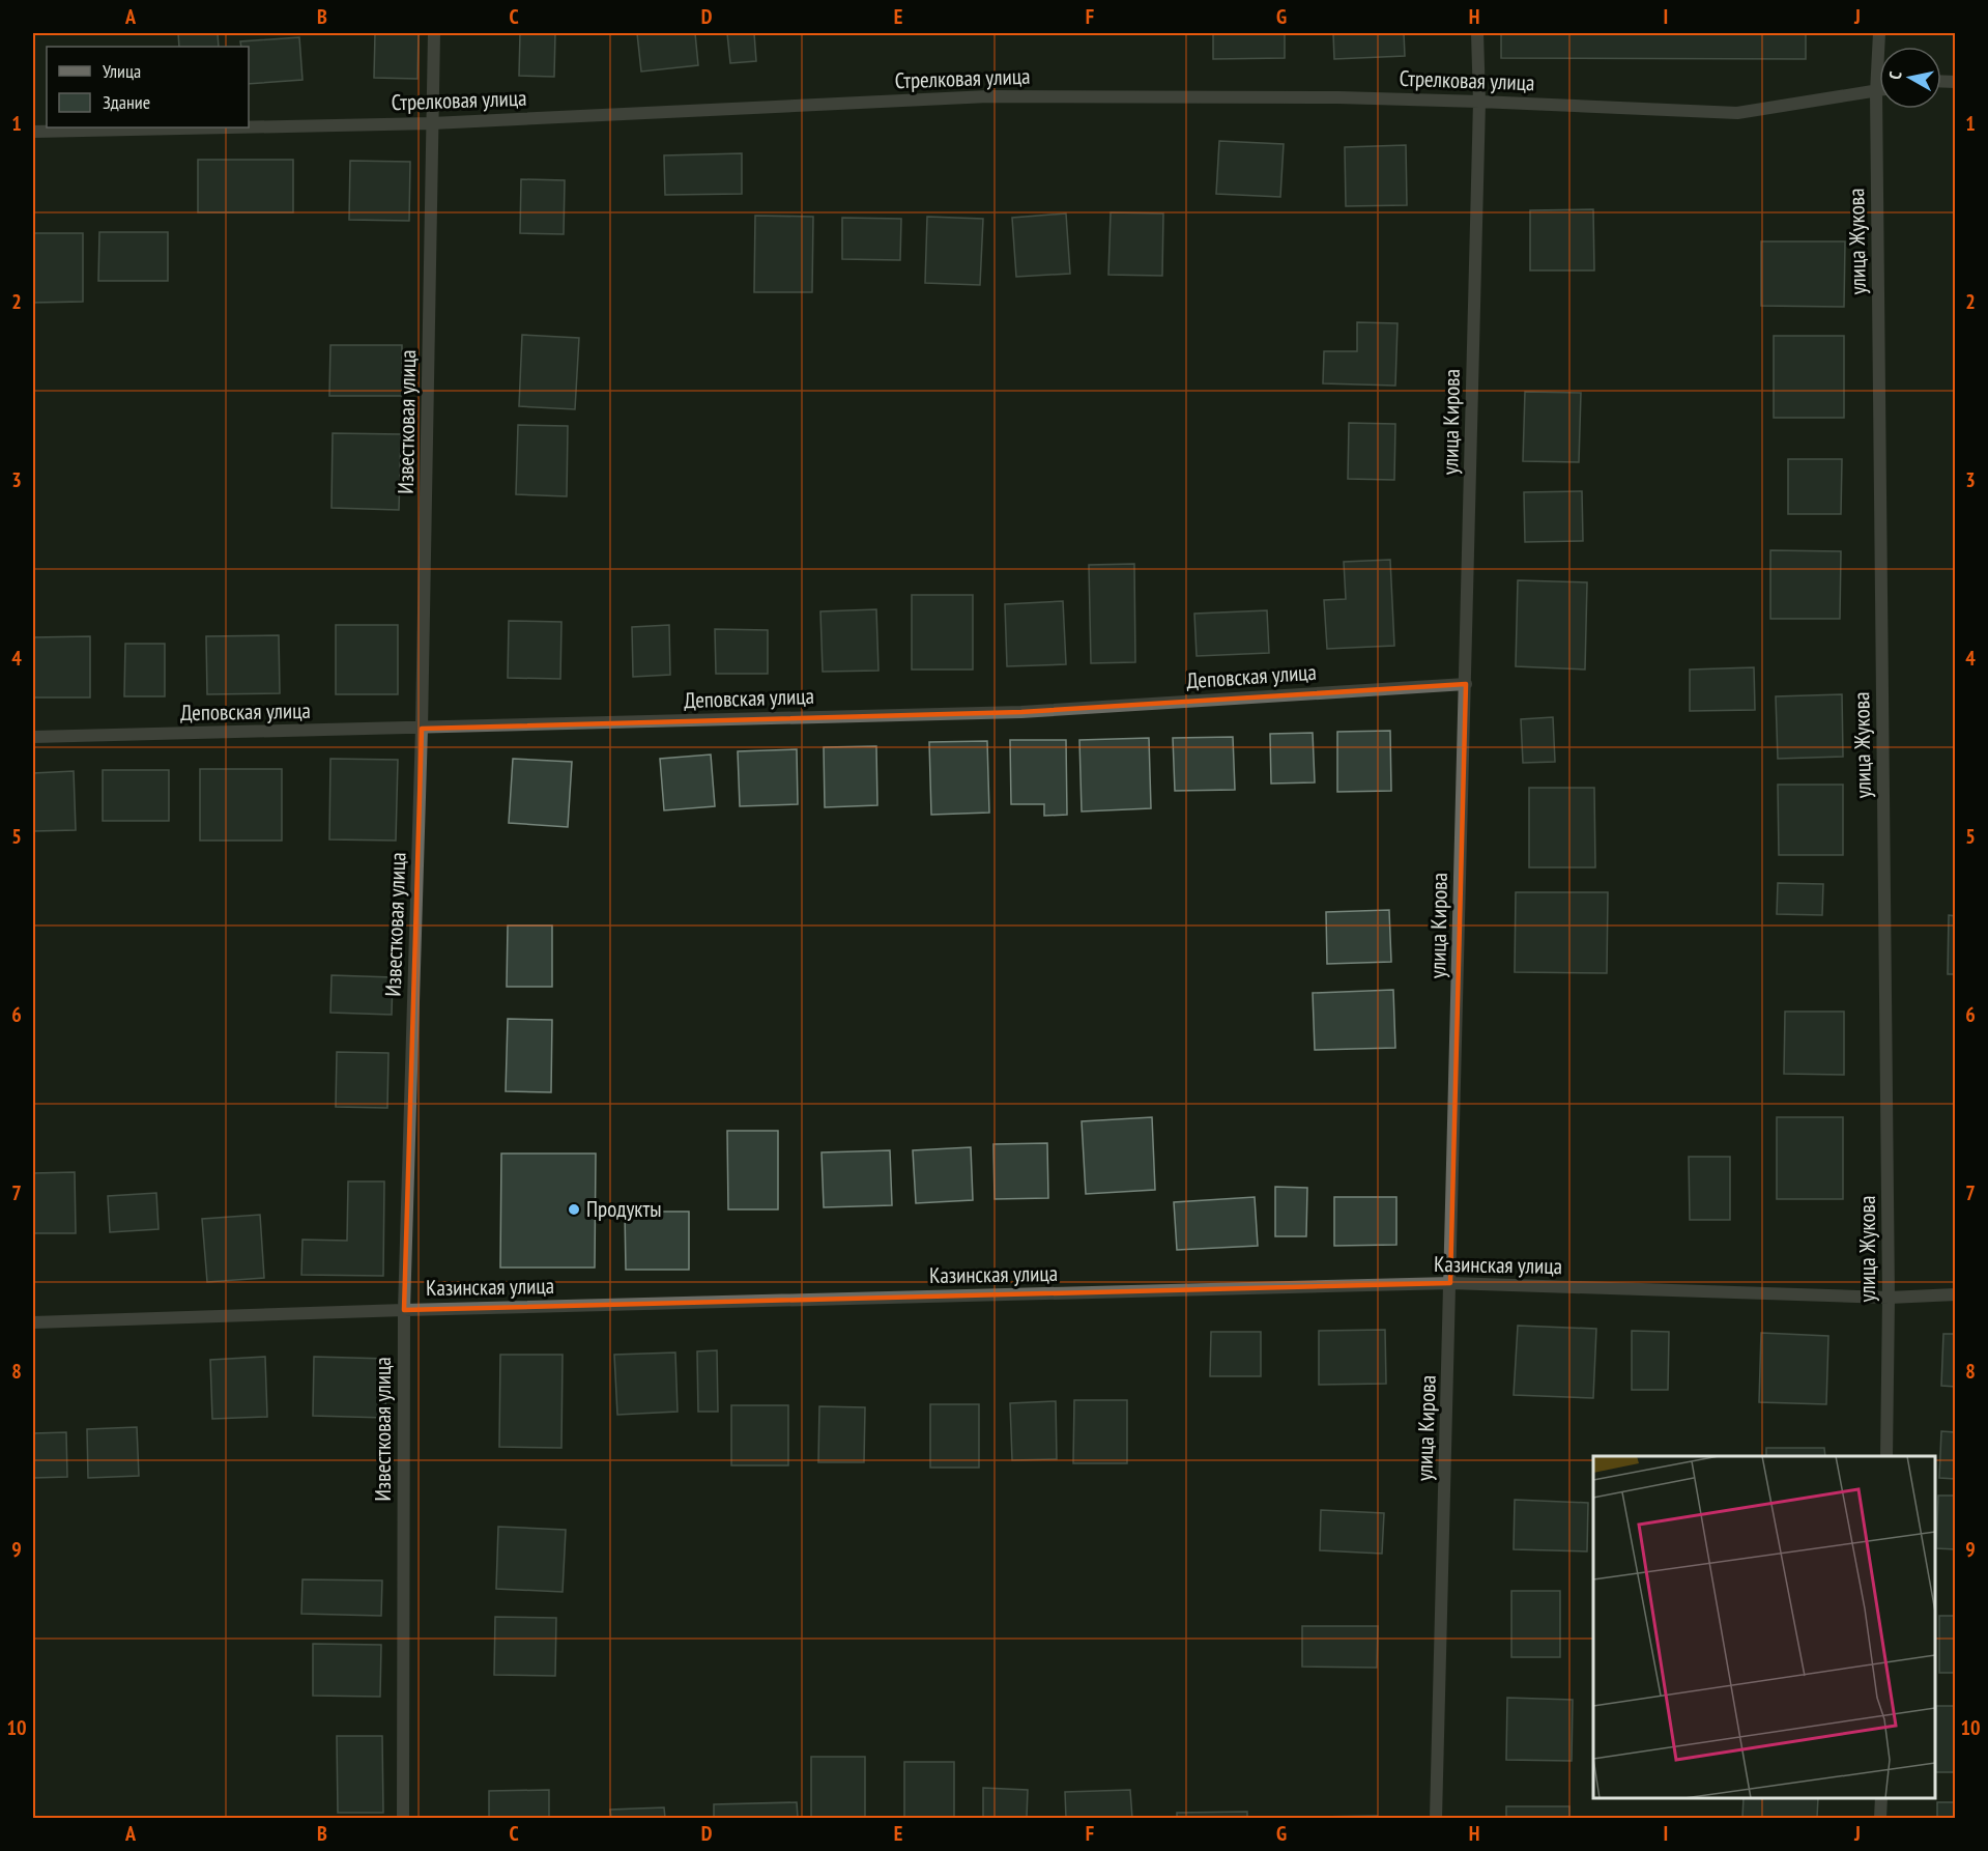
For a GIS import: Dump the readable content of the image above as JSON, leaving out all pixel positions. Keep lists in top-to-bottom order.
{
  "streets": {
    "street": [
      "Стрелковая улица",
      "улица Жукова",
      "Известковая улица",
      "улица Кирова",
      "Деповская улица",
      "Казинская улица"
    ]
  },
  "crossings": [
    ["Стрелковая улица", "улица Жукова"],
    ["Стрелковая улица", "Известковая улица"],
    ["Стрелковая улица", "улица Кирова"],
    ["улица Жукова", "Казинская улица"],
    ["Известковая улица", "Деповская улица"],
    ["Известковая улица", "Казинская улица"],
    ["улица Кирова", "Деповская улица"],
    ["улица Кирова", "Казинская улица"]
  ],
  "places": ["Продукты"],
  "legend": ["Улица", "Здание"],
  "north": "left",
  "grid": {
    "columns": [
      "A",
      "B",
      "C",
      "D",
      "E",
      "F",
      "G",
      "H",
      "I",
      "J"
    ],
    "rows": [
      "1",
      "2",
      "3",
      "4",
      "5",
      "6",
      "7",
      "8",
      "9",
      "10"
    ]
  }
}
